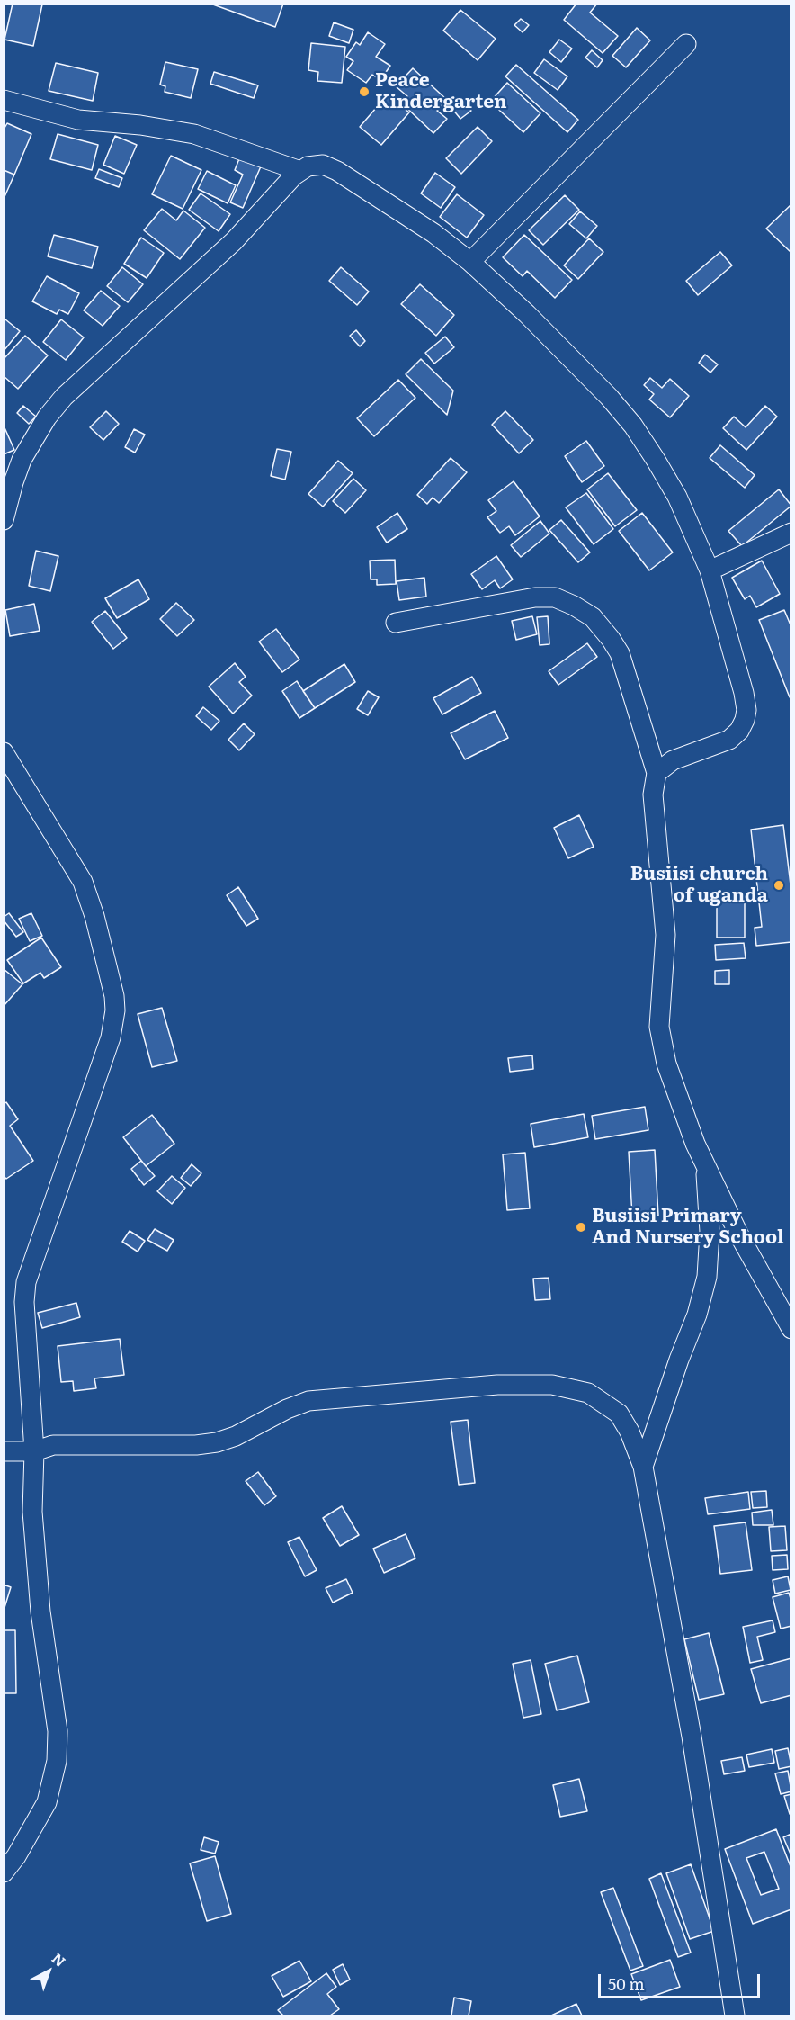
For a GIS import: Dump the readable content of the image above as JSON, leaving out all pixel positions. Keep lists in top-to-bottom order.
{
  "places": ["Peace Kindergarten", "Busiisi church of uganda", "Busiisi Primary And Nursery School"],
  "scale_bar": "50 m",
  "north": "top right"
}
